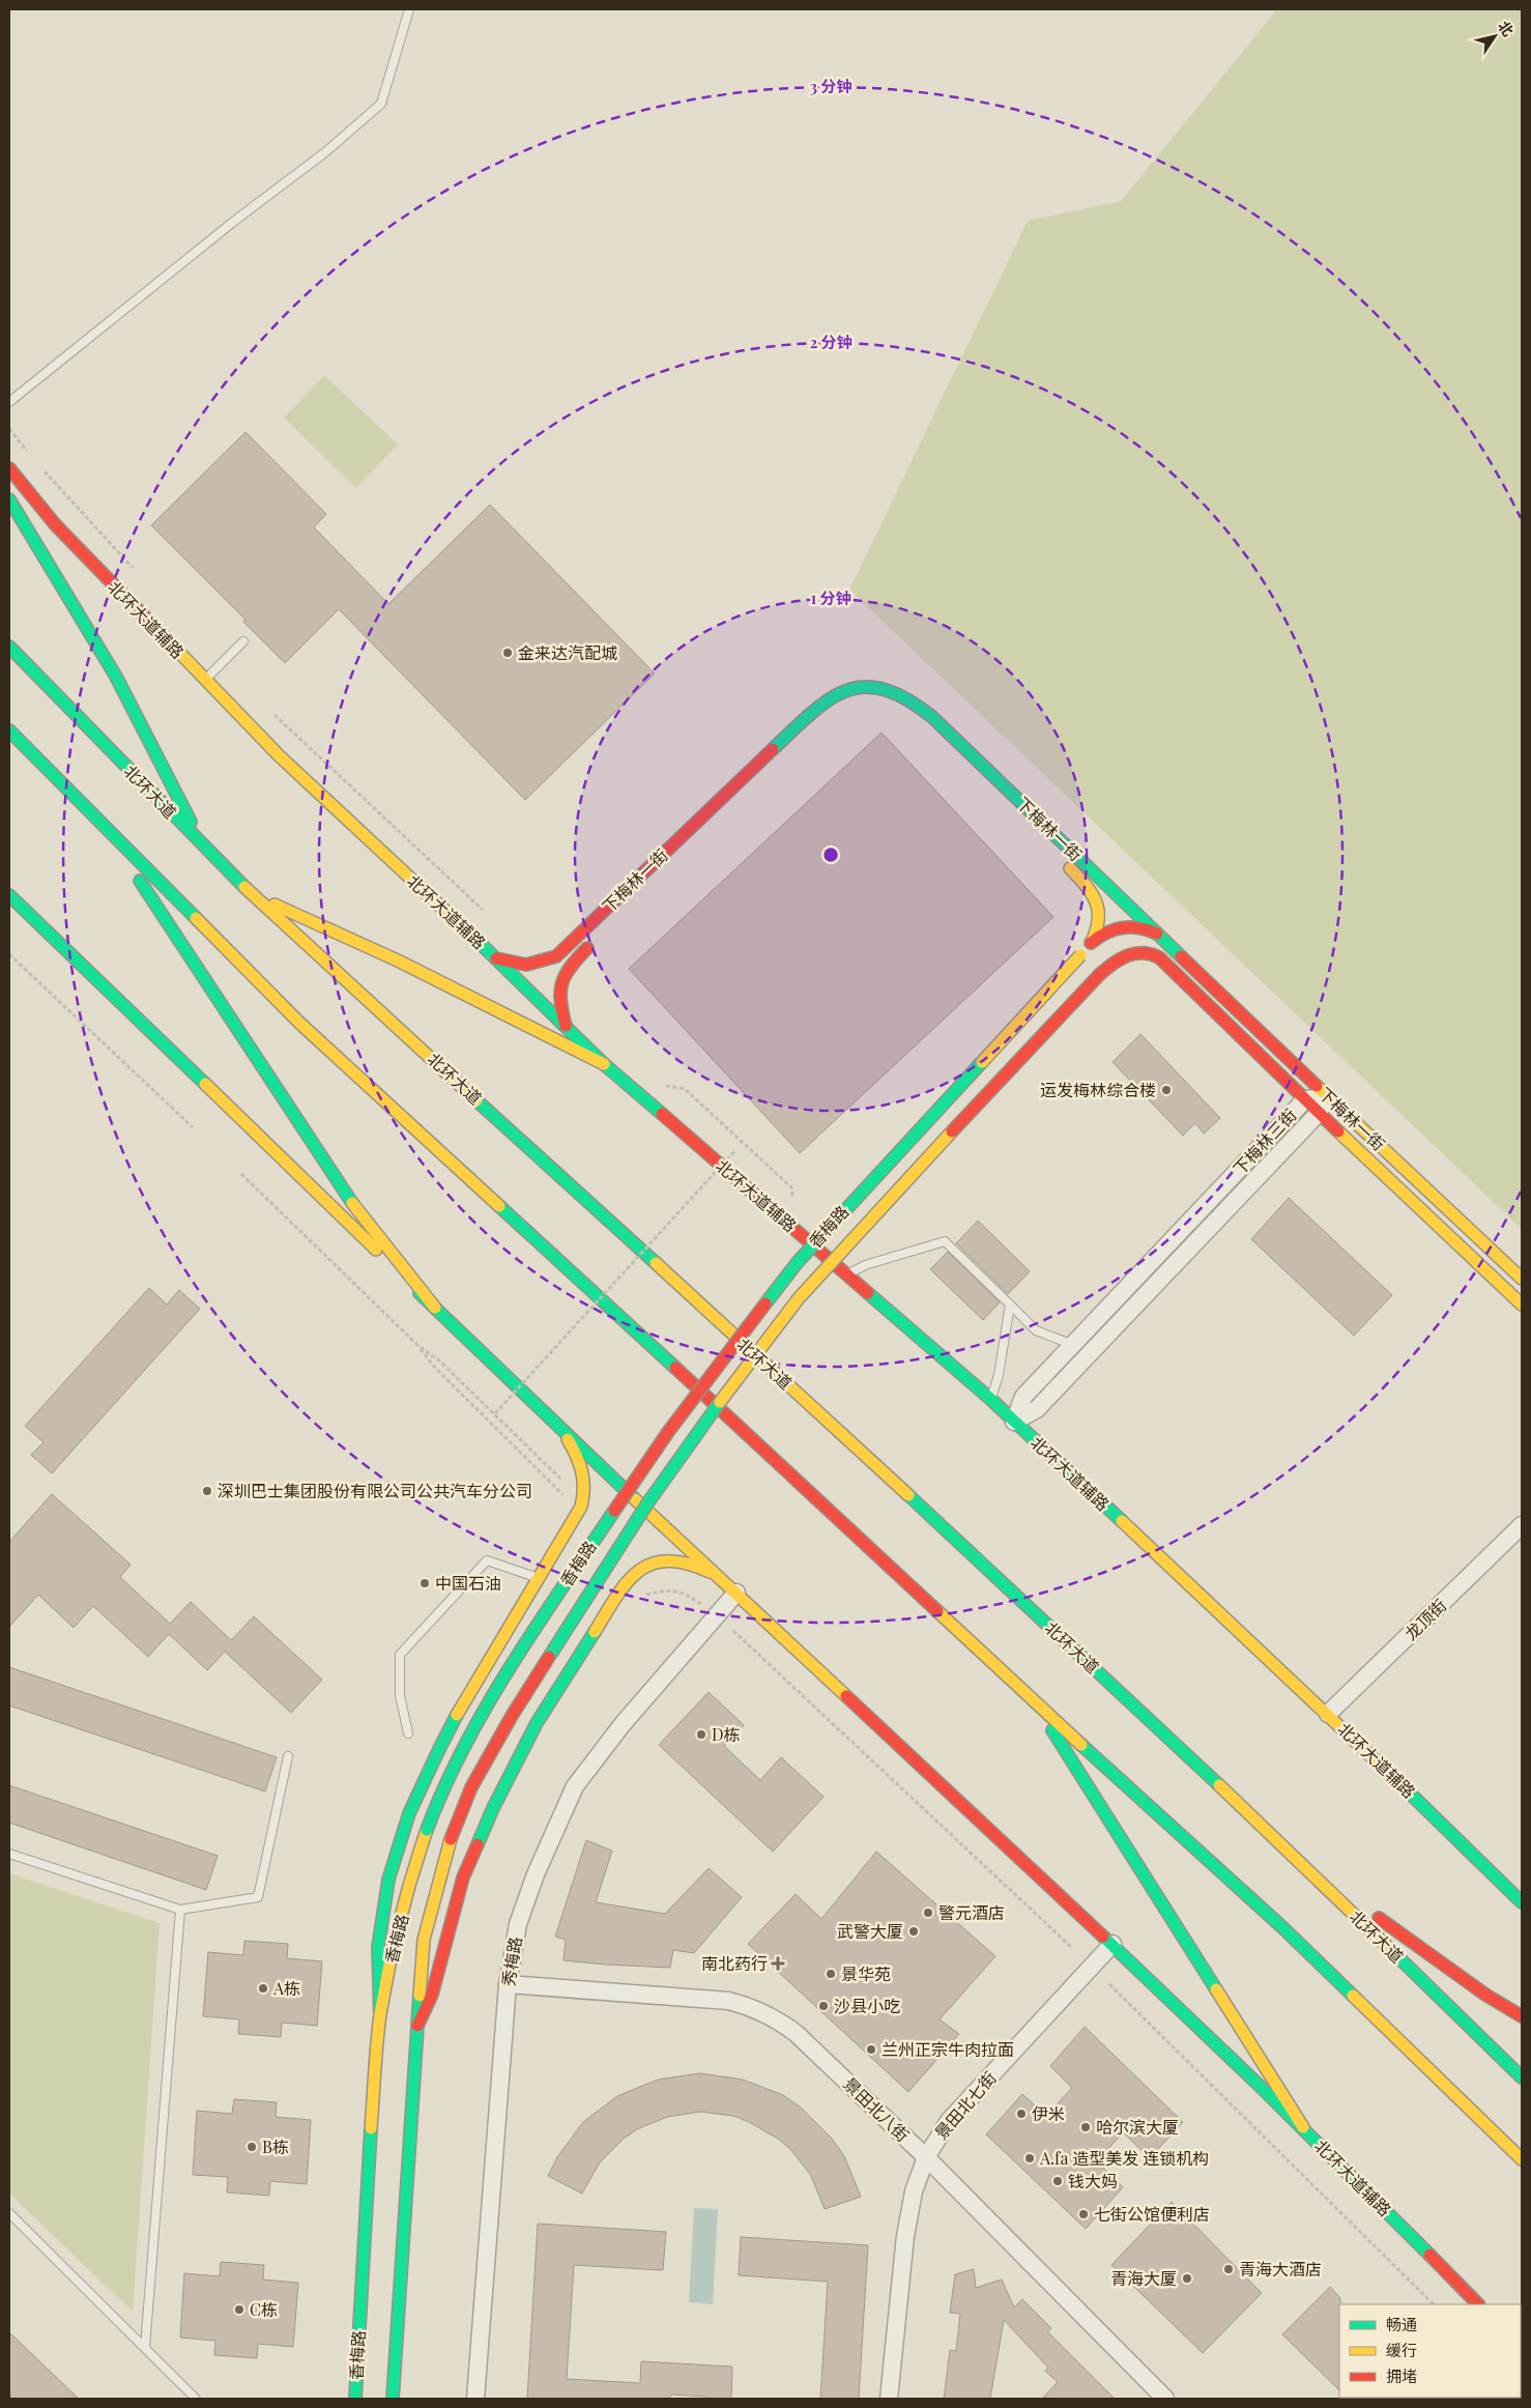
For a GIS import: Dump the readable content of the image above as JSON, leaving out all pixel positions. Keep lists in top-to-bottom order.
{
  "streets": {
    "main road": [
      "北环大道辅路",
      "北环大道",
      "下梅林一街",
      "香梅路"
    ],
    "street": [
      "下梅林三街",
      "龙顶街",
      "秀梅路",
      "景田北七街",
      "景田北八街"
    ]
  },
  "crossings": [
    ["北环大道辅路", "下梅林一街"],
    ["北环大道辅路", "下梅林三街"],
    ["北环大道辅路", "龙顶街"],
    ["北环大道辅路", "秀梅路"],
    ["北环大道辅路", "景田北七街"],
    ["下梅林一街", "下梅林三街"],
    ["下梅林一街", "香梅路"],
    ["秀梅路", "景田北八街"],
    ["景田北七街", "景田北八街"]
  ],
  "places": {
    "other": [
      "金来达汽配城",
      "运发梅林综合楼",
      "深圳巴士集团股份有限公司公共汽车分公司",
      "中国石油",
      "D栋",
      "警元酒店",
      "武警大厦",
      "景华苑",
      "A栋",
      "沙县小吃",
      "兰州正宗牛肉拉面",
      "伊米",
      "哈尔滨大厦",
      "B栋",
      "A.fa 造型美发 连锁机构",
      "钱大妈",
      "七街公馆便利店",
      "青海大酒店",
      "青海大厦",
      "C栋"
    ],
    "health": ["南北药行"]
  },
  "legend": ["畅通", "缓行", "拥堵"],
  "north": "top right",
  "rings": ["3 分钟", "2 分钟", "1 分钟"]
}
